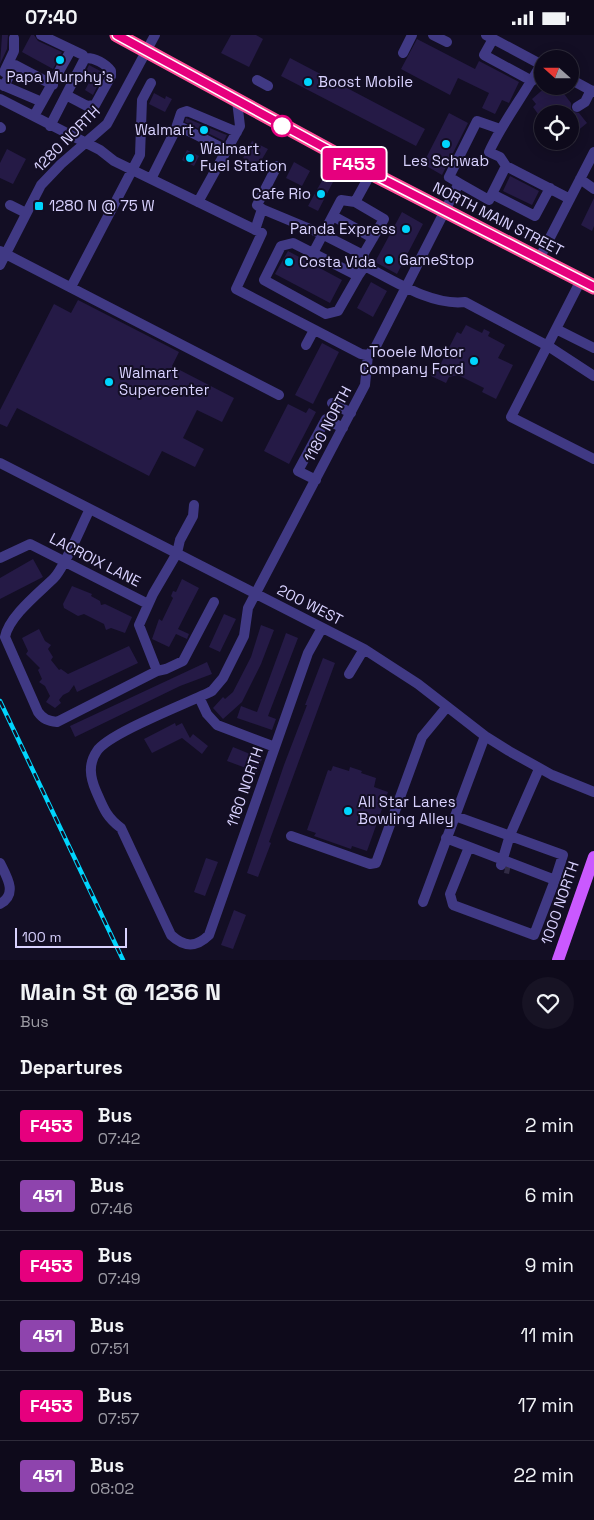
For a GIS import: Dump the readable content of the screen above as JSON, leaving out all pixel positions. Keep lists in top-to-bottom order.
{
  "streets": {
    "highway": ["NORTH MAIN STREET"],
    "main road": ["1000 NORTH"],
    "street": [
      "1280 NORTH",
      "1180 NORTH",
      "LACROIX LANE",
      "200 WEST",
      "1160 NORTH"
    ]
  },
  "crossings": [
    ["NORTH MAIN STREET", "1180 NORTH"],
    ["1180 NORTH", "200 WEST"],
    ["1180 NORTH", "1160 NORTH"],
    ["200 WEST", "1160 NORTH"]
  ],
  "places": {
    "other": [
      "Papa Murphy's",
      "Boost Mobile",
      "Walmart",
      "Les Schwab",
      "Walmart Fuel Station",
      "Cafe Rio",
      "Panda Express",
      "GameStop",
      "Costa Vida",
      "Tooele Motor Company Ford",
      "Walmart Supercenter",
      "All Star Lanes Bowling Alley"
    ],
    "transit": ["1280 N @ 75 W"]
  },
  "lines": ["bus line F453"],
  "scale_bar": "100 m",
  "north": "left",
  "page": {
    "status": "07:40",
    "on_map": "F453",
    "scale": "100 m",
    "heading": [
      ["Main St @ 1236 N", "Bus"],
      "Departures"
    ],
    "list": [
      {
        "mark": "F453",
        "name": "Bus",
        "note": "07:42",
        "value": "2 min"
      },
      {
        "mark": "451",
        "name": "Bus",
        "note": "07:46",
        "value": "6 min"
      },
      {
        "mark": "F453",
        "name": "Bus",
        "note": "07:49",
        "value": "9 min"
      },
      {
        "mark": "451",
        "name": "Bus",
        "note": "07:51",
        "value": "11 min"
      },
      {
        "mark": "F453",
        "name": "Bus",
        "note": "07:57",
        "value": "17 min"
      },
      {
        "mark": "451",
        "name": "Bus",
        "note": "08:02",
        "value": "22 min"
      }
    ]
  }
}
